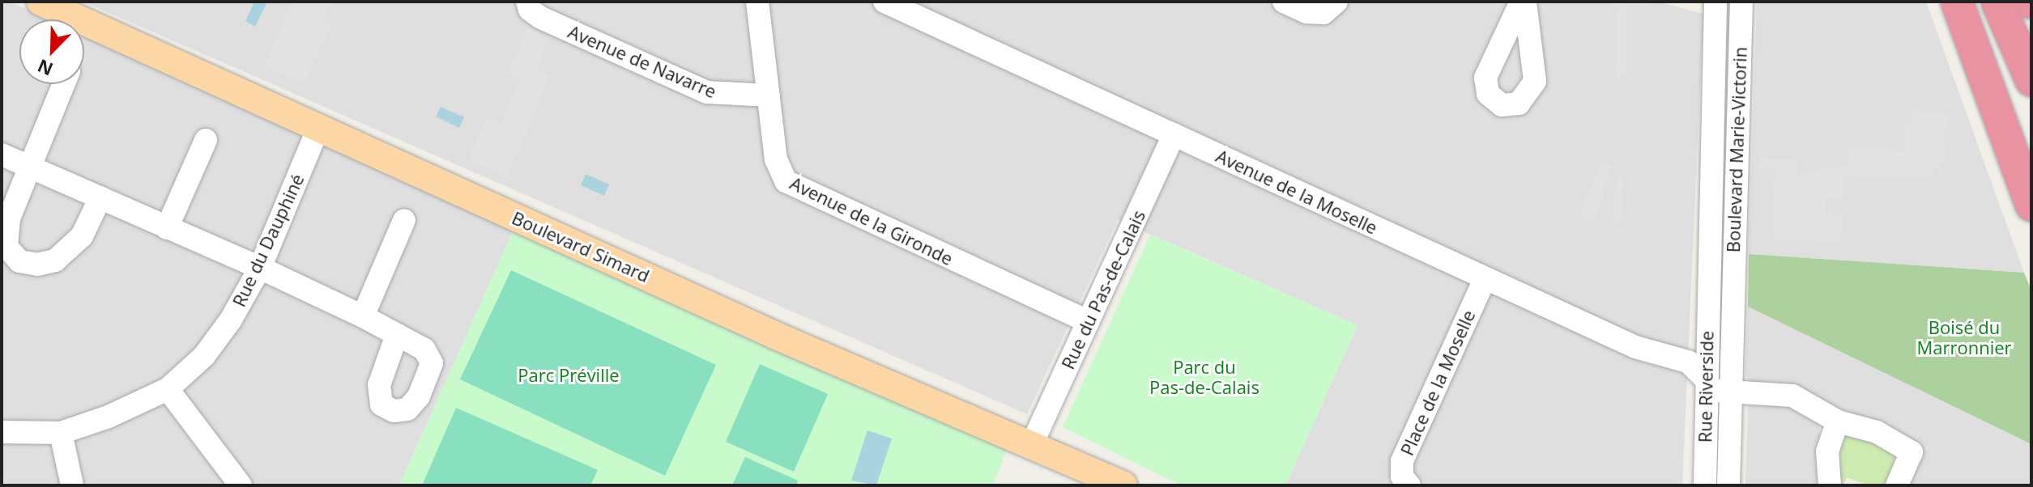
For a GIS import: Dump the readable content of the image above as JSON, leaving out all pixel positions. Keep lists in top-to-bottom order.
{
  "streets": {
    "main road": ["Boulevard Simard"],
    "street": [
      "Avenue de Navarre",
      "Boulevard Marie-Victorin",
      "Avenue de la Moselle",
      "Avenue de la Gironde",
      "Rue du Dauphiné",
      "Rue du Pas-de-Calais",
      "Place de la Moselle",
      "Rue Riverside"
    ]
  },
  "crossings": [
    ["Avenue de Navarre", "Avenue de la Gironde"],
    ["Boulevard Marie-Victorin", "Rue Riverside"],
    ["Avenue de la Moselle", "Rue du Pas-de-Calais"],
    ["Avenue de la Moselle", "Place de la Moselle"],
    ["Avenue de la Moselle", "Rue Riverside"],
    ["Avenue de la Gironde", "Rue du Pas-de-Calais"],
    ["Rue du Dauphiné", "Boulevard Simard"],
    ["Boulevard Simard", "Rue du Pas-de-Calais"]
  ],
  "parks": ["Boisé du Marronnier", "Parc du Pas-de-Calais", "Parc Préville"],
  "north": "bottom left"
}
